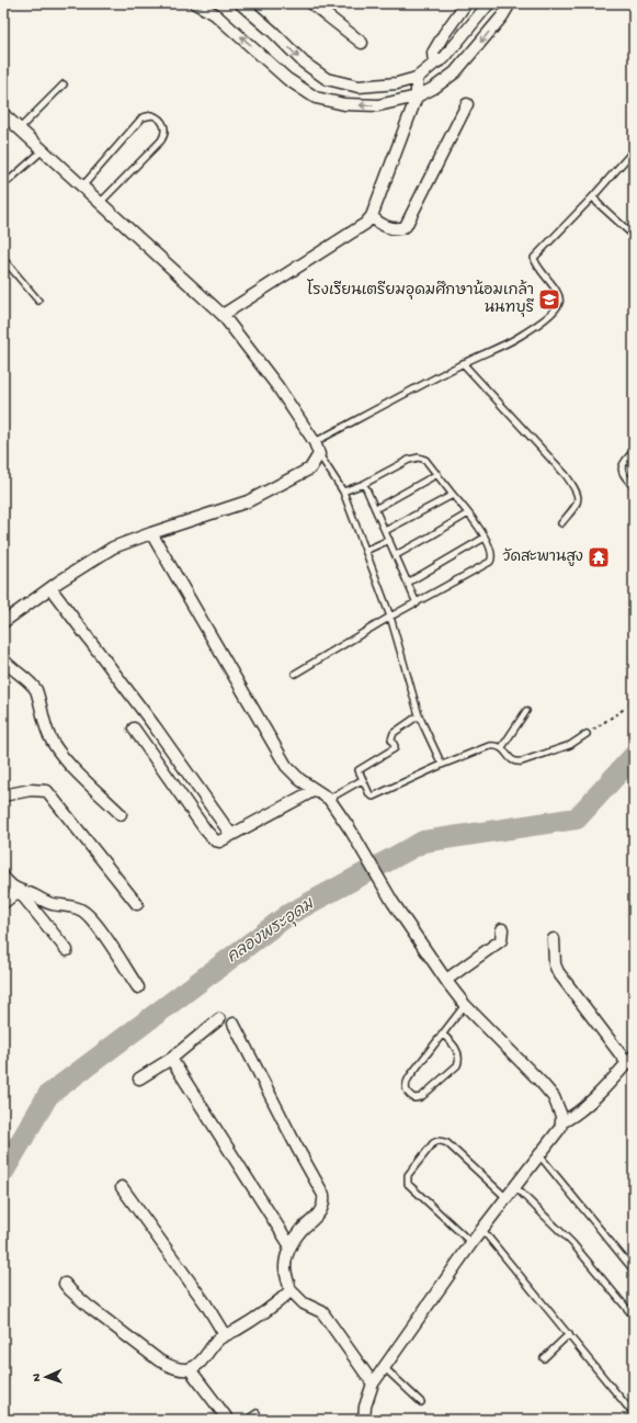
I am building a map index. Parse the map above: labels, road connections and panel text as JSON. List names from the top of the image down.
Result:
{
  "water": ["คลองพระอุดม"],
  "places": {
    "school or university": ["โรงเรียนเตรียมอุดมศึกษาน้อมเกล้า นนทบุรี"],
    "temple": ["วัดสะพานสูง"]
  },
  "north": "left"
}
